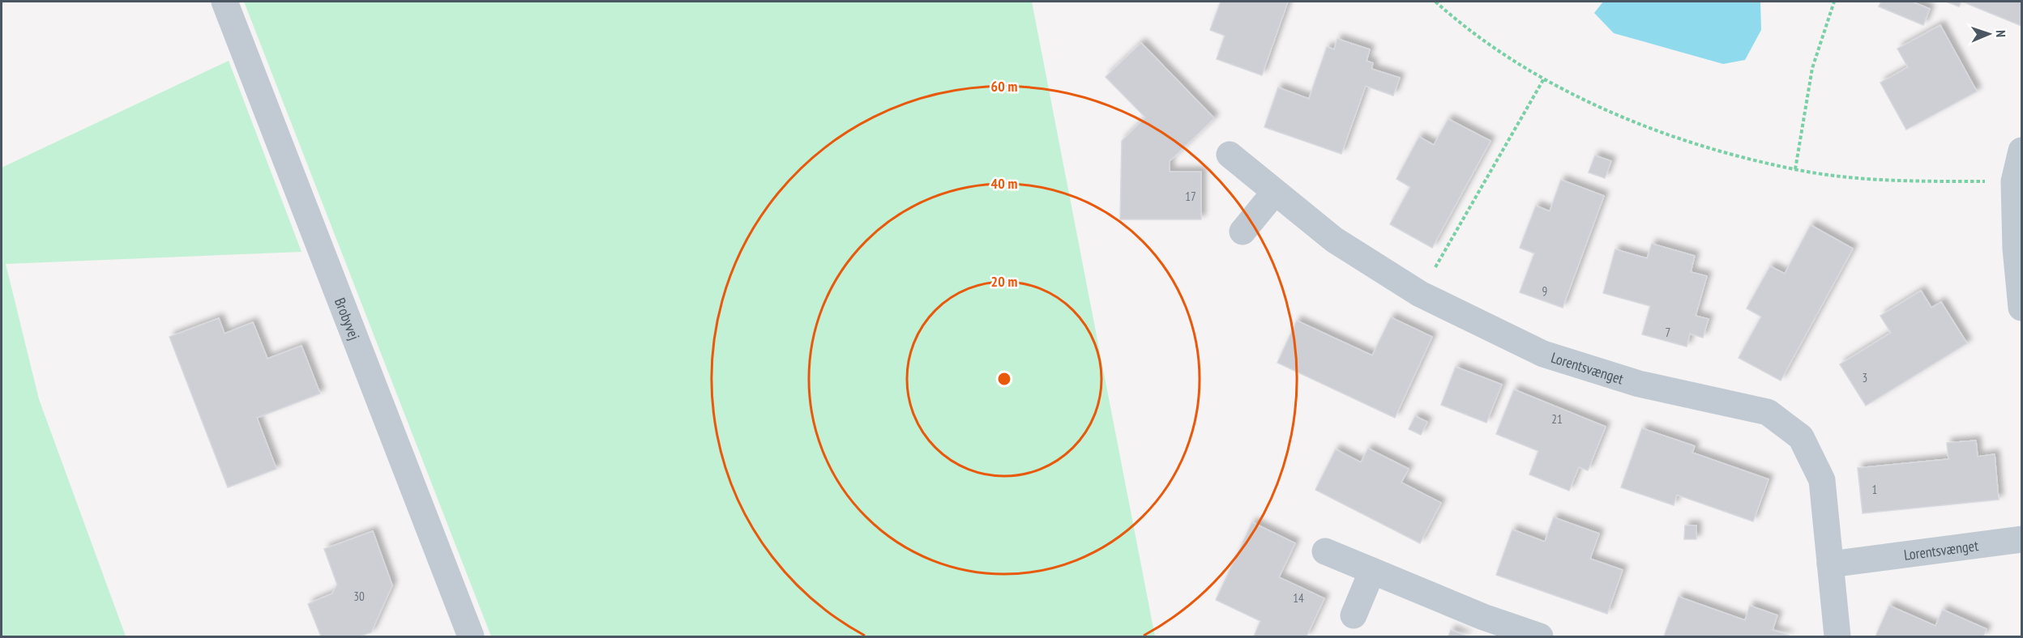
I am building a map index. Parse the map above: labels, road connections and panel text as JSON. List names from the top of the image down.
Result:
{
  "streets": {
    "street": ["Brobyvej", "Lorentsvænget"]
  },
  "house_numbers": [
    "17",
    "9",
    "7",
    "3",
    "21",
    "1",
    "30",
    "14"
  ],
  "north": "right",
  "rings": ["60 m", "40 m", "20 m"]
}
